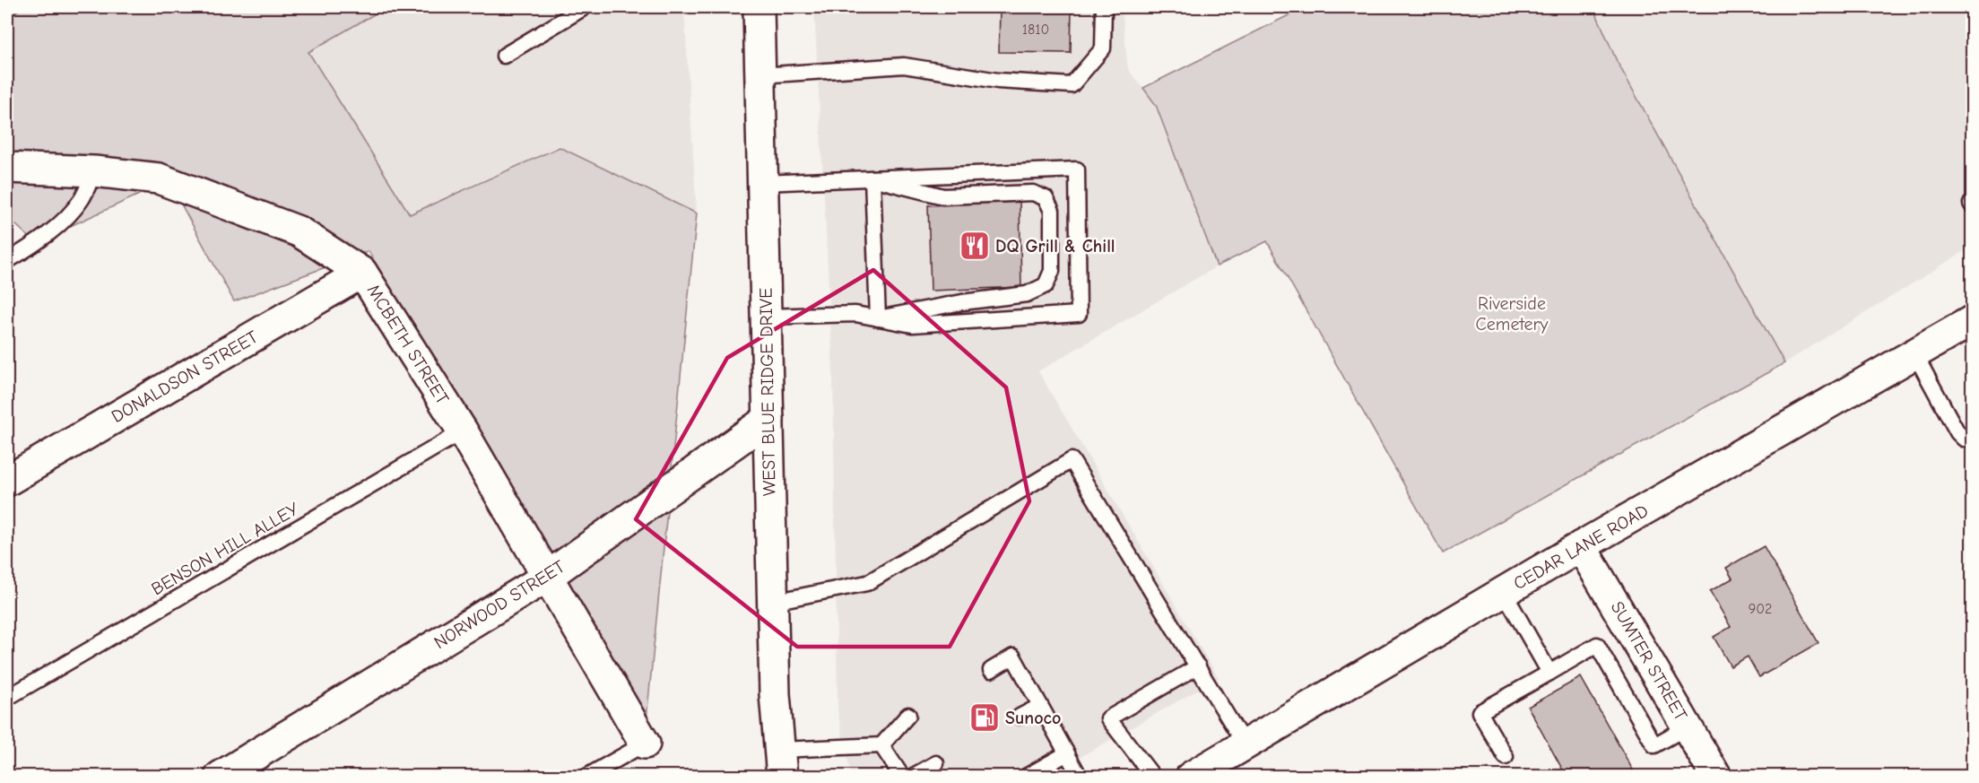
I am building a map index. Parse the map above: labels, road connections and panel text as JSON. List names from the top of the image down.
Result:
{
  "streets": {
    "street": [
      "MCBETH STREET",
      "DONALDSON STREET",
      "WEST BLUE RIDGE DRIVE",
      "CEDAR LANE ROAD",
      "NORWOOD STREET",
      "SUMTER STREET"
    ],
    "lane": ["BENSON HILL ALLEY"]
  },
  "crossings": [
    ["MCBETH STREET", "DONALDSON STREET"],
    ["MCBETH STREET", "BENSON HILL ALLEY"],
    ["MCBETH STREET", "NORWOOD STREET"],
    ["WEST BLUE RIDGE DRIVE", "NORWOOD STREET"],
    ["CEDAR LANE ROAD", "SUMTER STREET"]
  ],
  "parks": ["Riverside Cemetery"],
  "places": {
    "restaurant": ["DQ Grill & Chill"],
    "fuel station": ["Sunoco"]
  },
  "house_numbers": ["1810", "902"]
}
